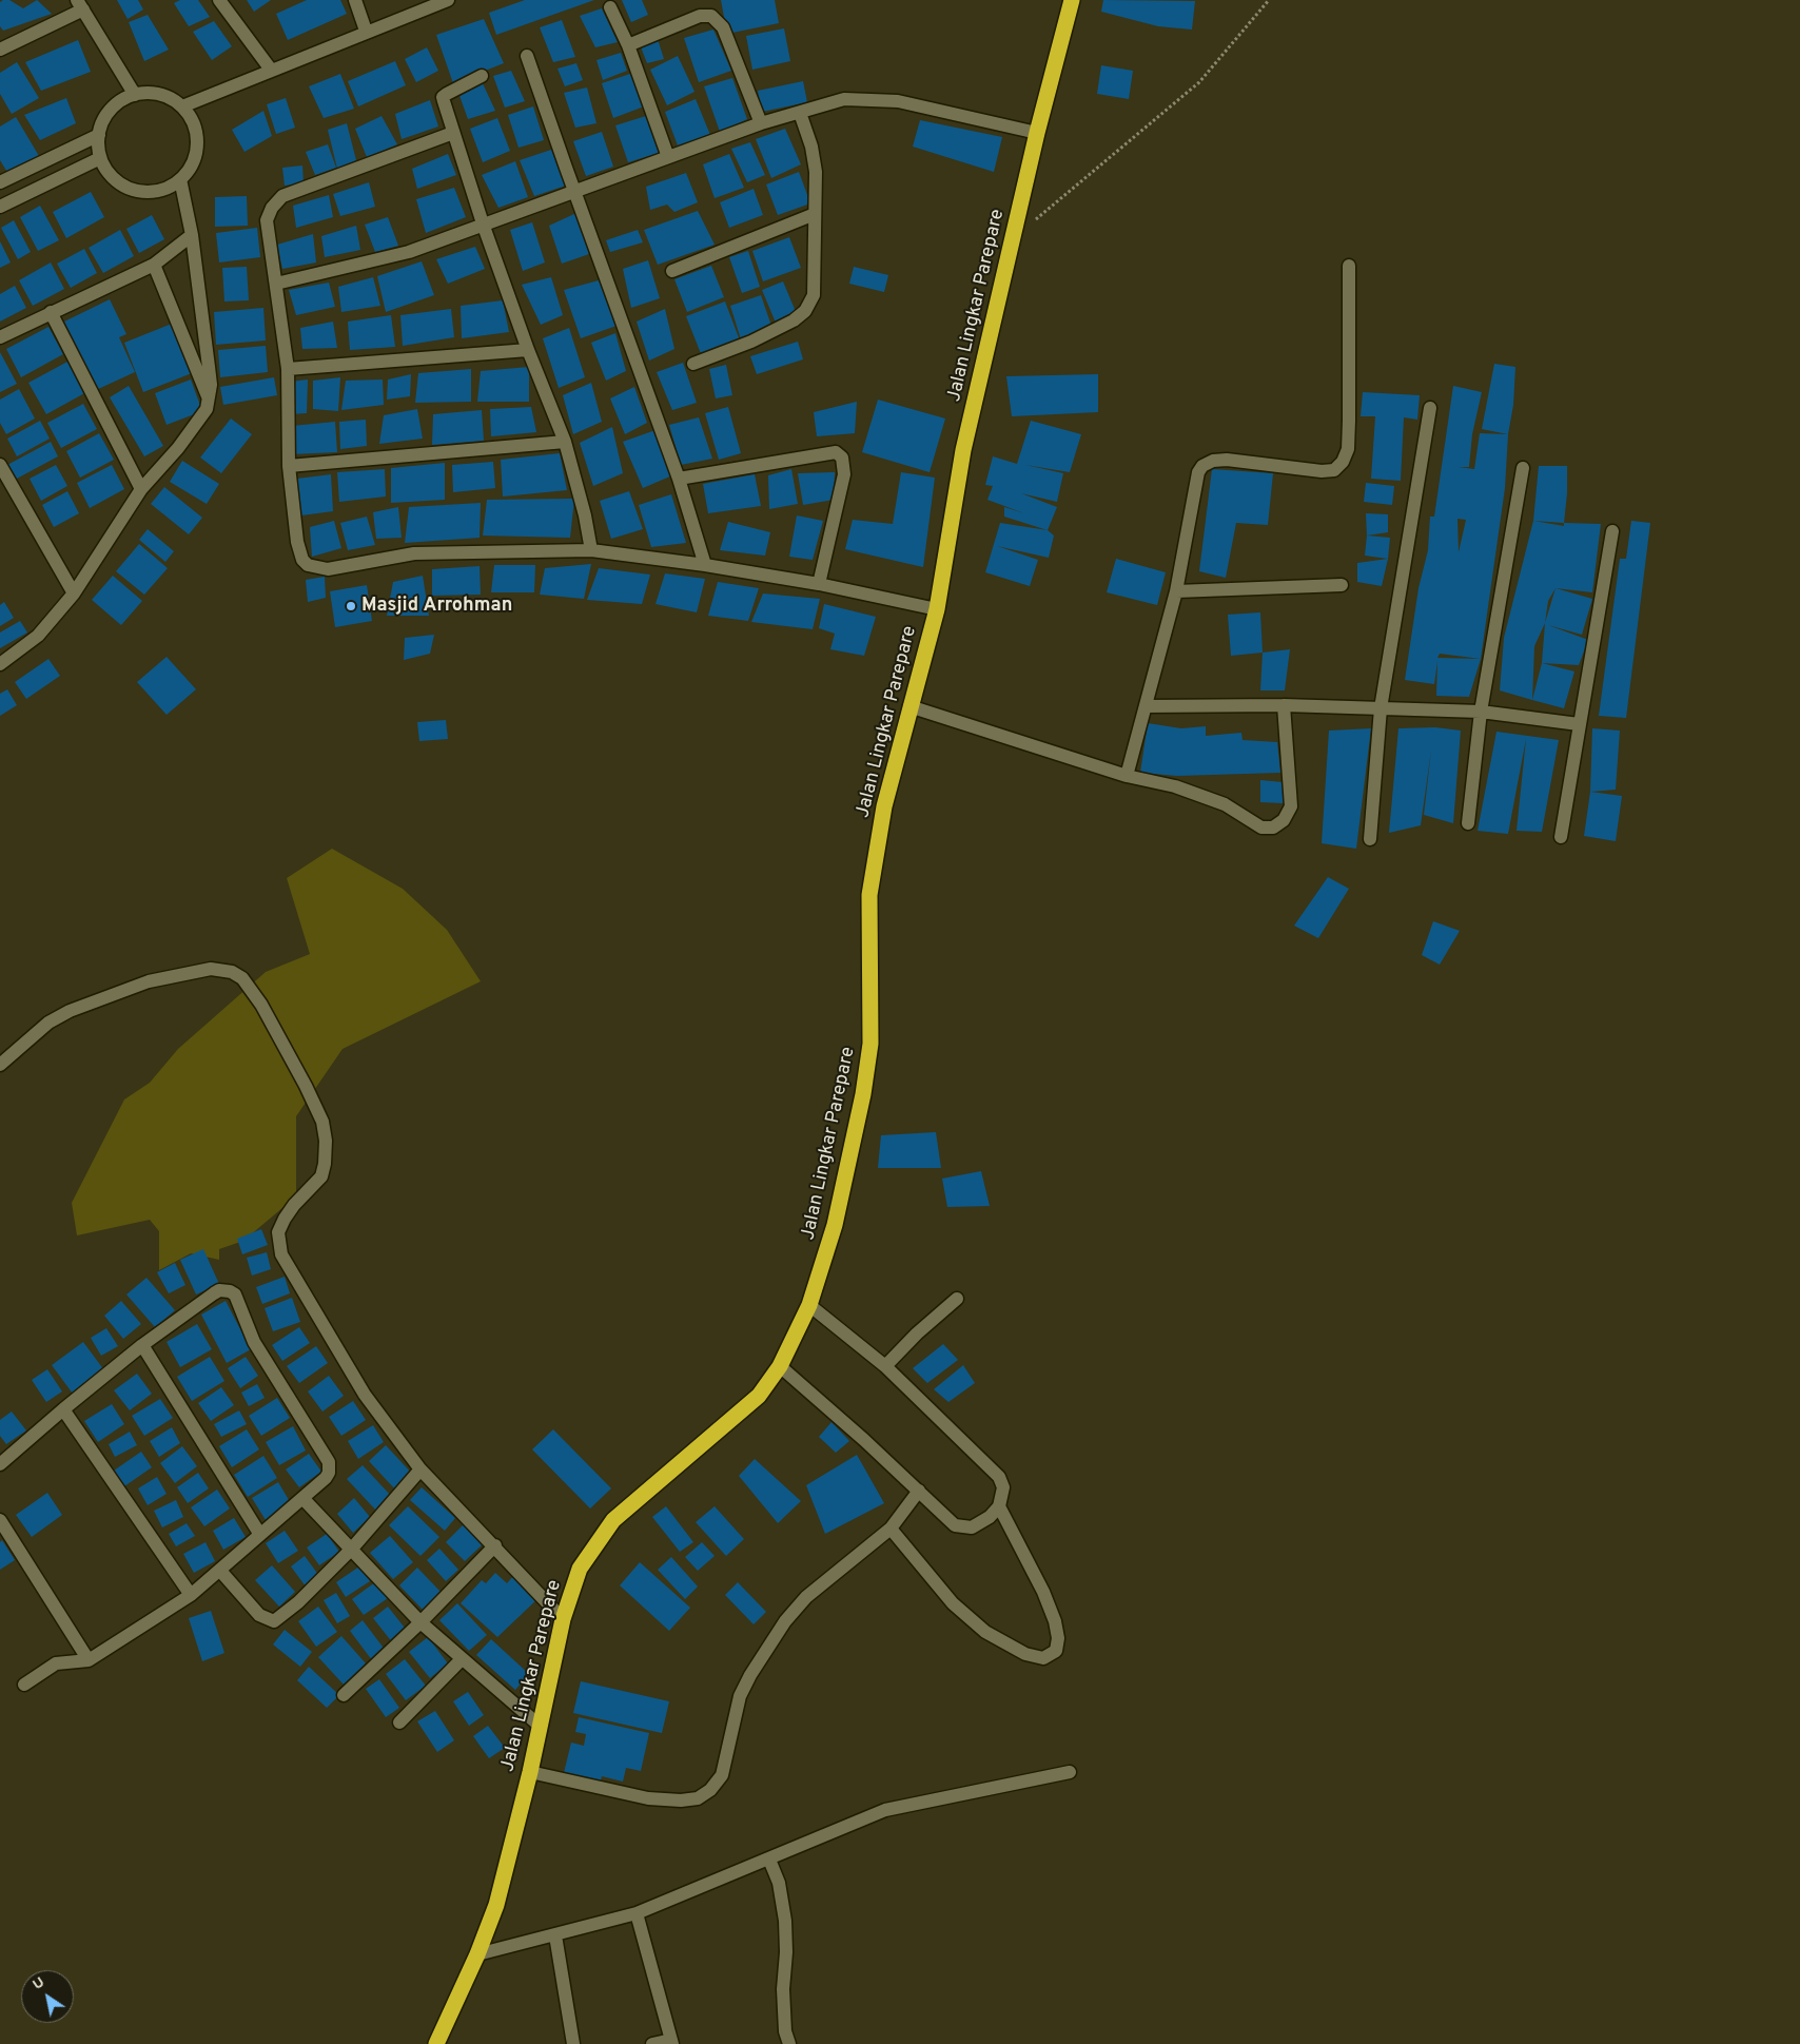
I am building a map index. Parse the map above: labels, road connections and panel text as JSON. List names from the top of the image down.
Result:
{
  "streets": {
    "highway": ["Jalan Lingkar Parepare"]
  },
  "places": ["Masjid Arrohman"],
  "north": "top left"
}
